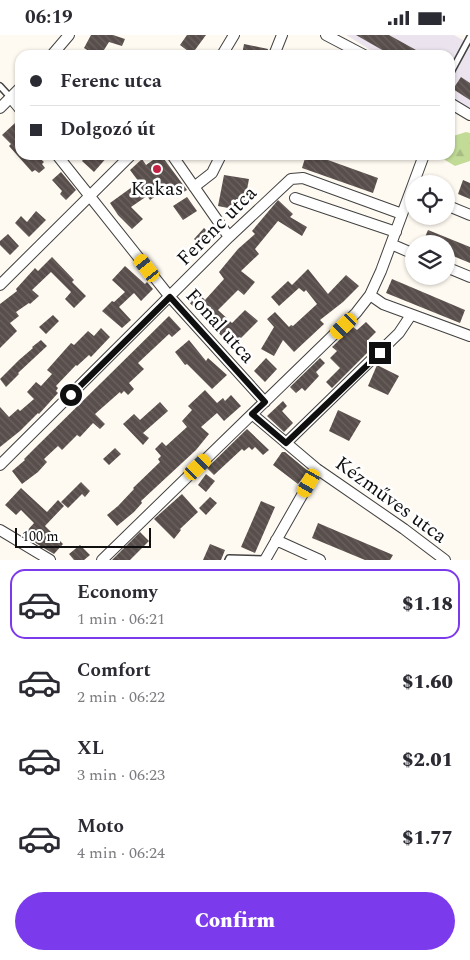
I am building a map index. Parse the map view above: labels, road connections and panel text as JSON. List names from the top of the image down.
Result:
{
  "streets": {
    "street": ["Ferenc utca", "Fonal utca", "Kézműves utca"]
  },
  "crossings": [
    ["Ferenc utca", "Fonal utca"]
  ],
  "places": ["Kakas"],
  "scale_bar": "100 m",
  "page": {
    "status": "06:19",
    "banner": ["Ferenc utca", "Dolgozó út"],
    "scale": "100 m",
    "list": [
      {
        "name": "Economy",
        "note": "1 min · 06:21",
        "value": "$1.18"
      },
      {
        "name": "Comfort",
        "note": "2 min · 06:22",
        "value": "$1.60"
      },
      {
        "name": "XL",
        "note": "3 min · 06:23",
        "value": "$2.01"
      },
      {
        "name": "Moto",
        "note": "4 min · 06:24",
        "value": "$1.77"
      }
    ],
    "buttons": "Confirm"
  }
}
